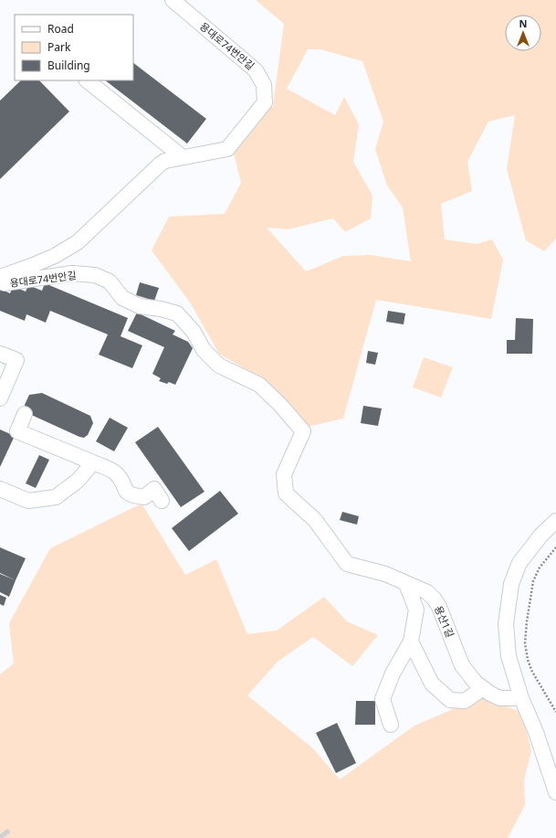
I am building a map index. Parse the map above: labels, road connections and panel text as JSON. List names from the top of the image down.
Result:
{
  "streets": {
    "street": ["용대로74번안길", "용산1길"]
  },
  "crossings": [
    ["용대로74번안길", "용산1길"]
  ],
  "legend": ["Road", "Park", "Building"],
  "north": "top"
}
